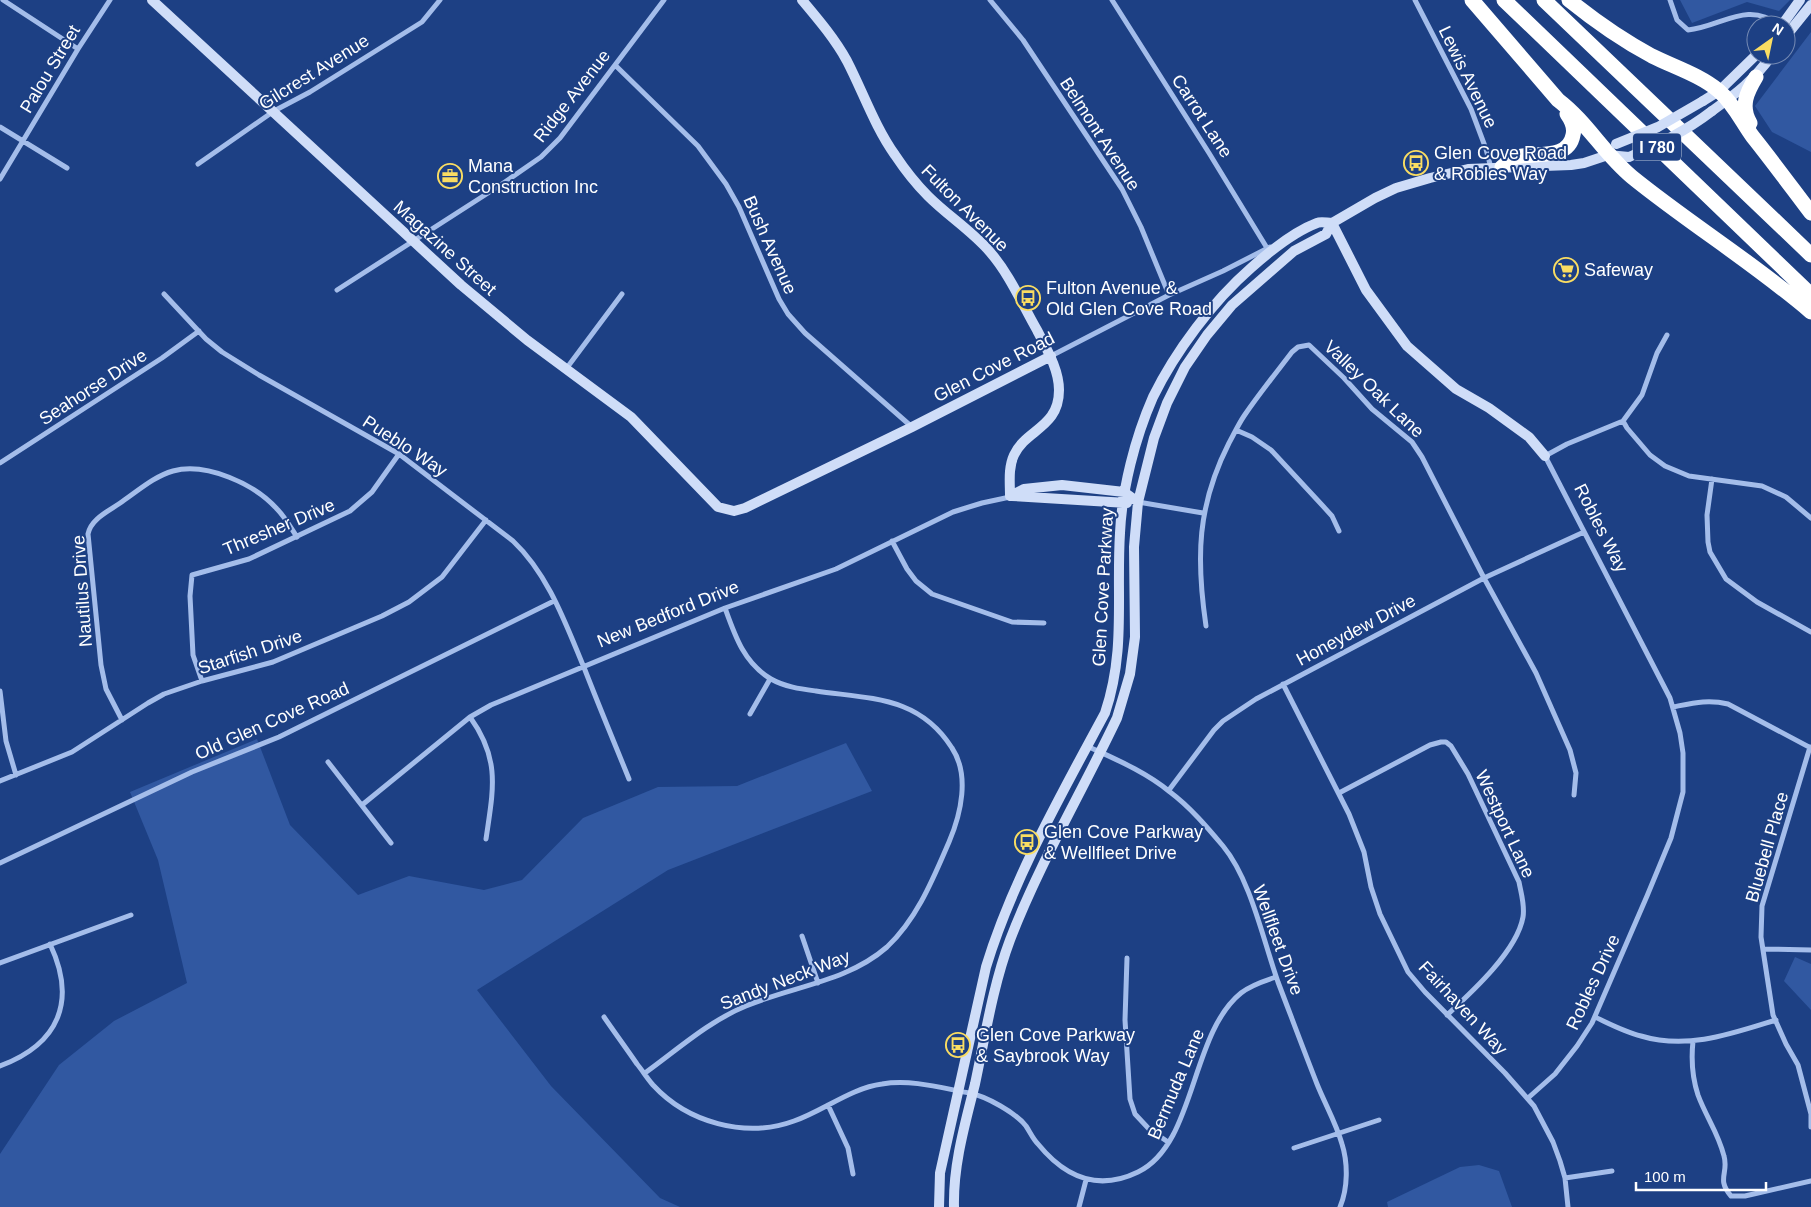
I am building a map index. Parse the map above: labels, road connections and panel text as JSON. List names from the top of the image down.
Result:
{
  "streets": {
    "highway": ["I 780"],
    "main road": [
      "Fulton Avenue",
      "Magazine Street",
      "Glen Cove Road",
      "Robles Way",
      "Glen Cove Parkway",
      "New Bedford Drive"
    ],
    "street": [
      "Palou Street",
      "Gilcrest Avenue",
      "Lewis Avenue",
      "Ridge Avenue",
      "Carrot Lane",
      "Belmont Avenue",
      "Bush Avenue",
      "Seahorse Drive",
      "Valley Oak Lane",
      "Pueblo Way",
      "Thresher Drive",
      "Nautilus Drive",
      "Honeydew Drive",
      "Starfish Drive",
      "Old Glen Cove Road",
      "Westport Lane",
      "Bluebell Place",
      "Wellfleet Drive",
      "Sandy Neck Way",
      "Robles Drive",
      "Fairhaven Way",
      "Bermuda Lane"
    ]
  },
  "crossings": [
    ["Gilcrest Avenue", "Magazine Street"],
    ["Lewis Avenue", "Glen Cove Road"],
    ["Ridge Avenue", "Bush Avenue"],
    ["Ridge Avenue", "Magazine Street"],
    ["Carrot Lane", "Glen Cove Road"],
    ["Belmont Avenue", "Glen Cove Road"],
    ["Fulton Avenue", "Glen Cove Road"],
    ["Fulton Avenue", "New Bedford Drive"],
    ["Bush Avenue", "Glen Cove Road"],
    ["Magazine Street", "Glen Cove Road"],
    ["Glen Cove Road", "Robles Way"],
    ["Glen Cove Road", "Glen Cove Parkway"],
    ["Seahorse Drive", "Pueblo Way"],
    ["Valley Oak Lane", "New Bedford Drive"],
    ["Valley Oak Lane", "Honeydew Drive"],
    ["Pueblo Way", "Thresher Drive"],
    ["Pueblo Way", "New Bedford Drive"],
    ["Pueblo Way", "Starfish Drive"],
    ["Pueblo Way", "Old Glen Cove Road"],
    ["Thresher Drive", "Nautilus Drive"],
    ["Thresher Drive", "Starfish Drive"],
    ["Robles Way", "Honeydew Drive"],
    ["Robles Way", "Robles Drive"],
    ["Glen Cove Parkway", "New Bedford Drive"],
    ["Glen Cove Parkway", "Wellfleet Drive"],
    ["Glen Cove Parkway", "Bermuda Lane"],
    ["Nautilus Drive", "Starfish Drive"],
    ["New Bedford Drive", "Sandy Neck Way"],
    ["Honeydew Drive", "Wellfleet Drive"],
    ["Honeydew Drive", "Fairhaven Way"],
    ["Westport Lane", "Fairhaven Way"],
    ["Wellfleet Drive", "Bermuda Lane"],
    ["Sandy Neck Way", "Bermuda Lane"],
    ["Robles Drive", "Fairhaven Way"]
  ],
  "places": {
    "bus stop": [
      "Glen Cove Road & Robles Way",
      "Fulton Avenue & Old Glen Cove Road",
      "Glen Cove Parkway & Wellfleet Drive",
      "Glen Cove Parkway & Saybrook Way"
    ],
    "office": ["Mana Construction Inc"],
    "supermarket": ["Safeway"]
  },
  "scale_bar": "100 m",
  "north": "top right"
}
